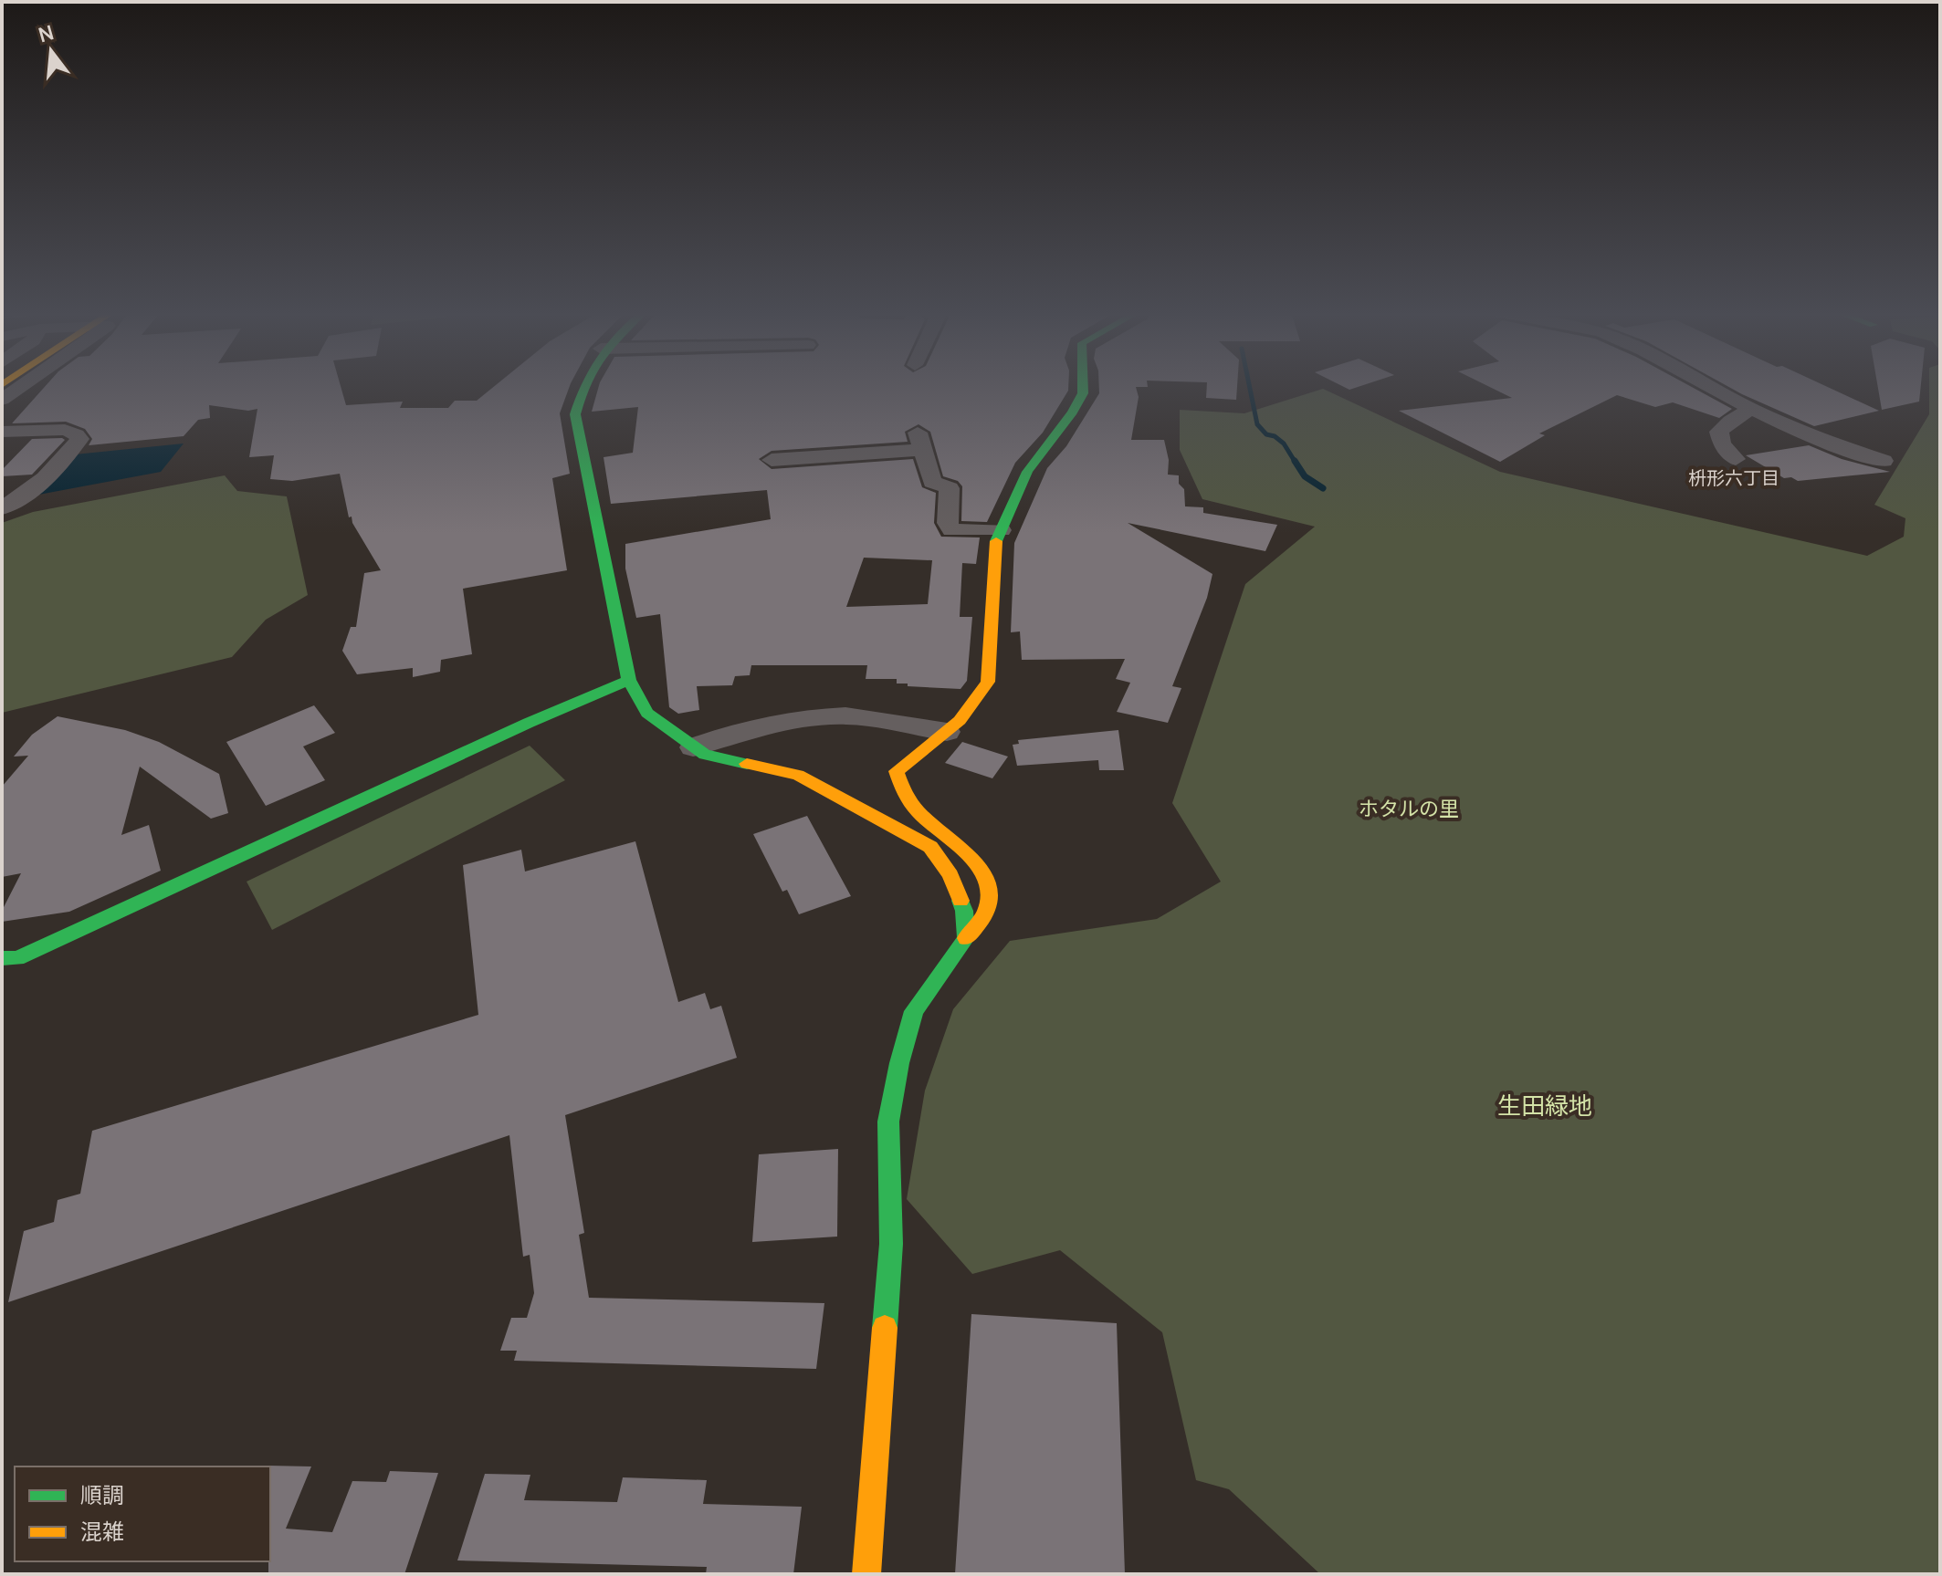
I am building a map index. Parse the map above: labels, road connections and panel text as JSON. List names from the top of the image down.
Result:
{
  "districts": ["枡形六丁目"],
  "parks": ["ホタルの里", "生田緑地"],
  "legend": ["順調", "混雑"],
  "north": "top"
}
